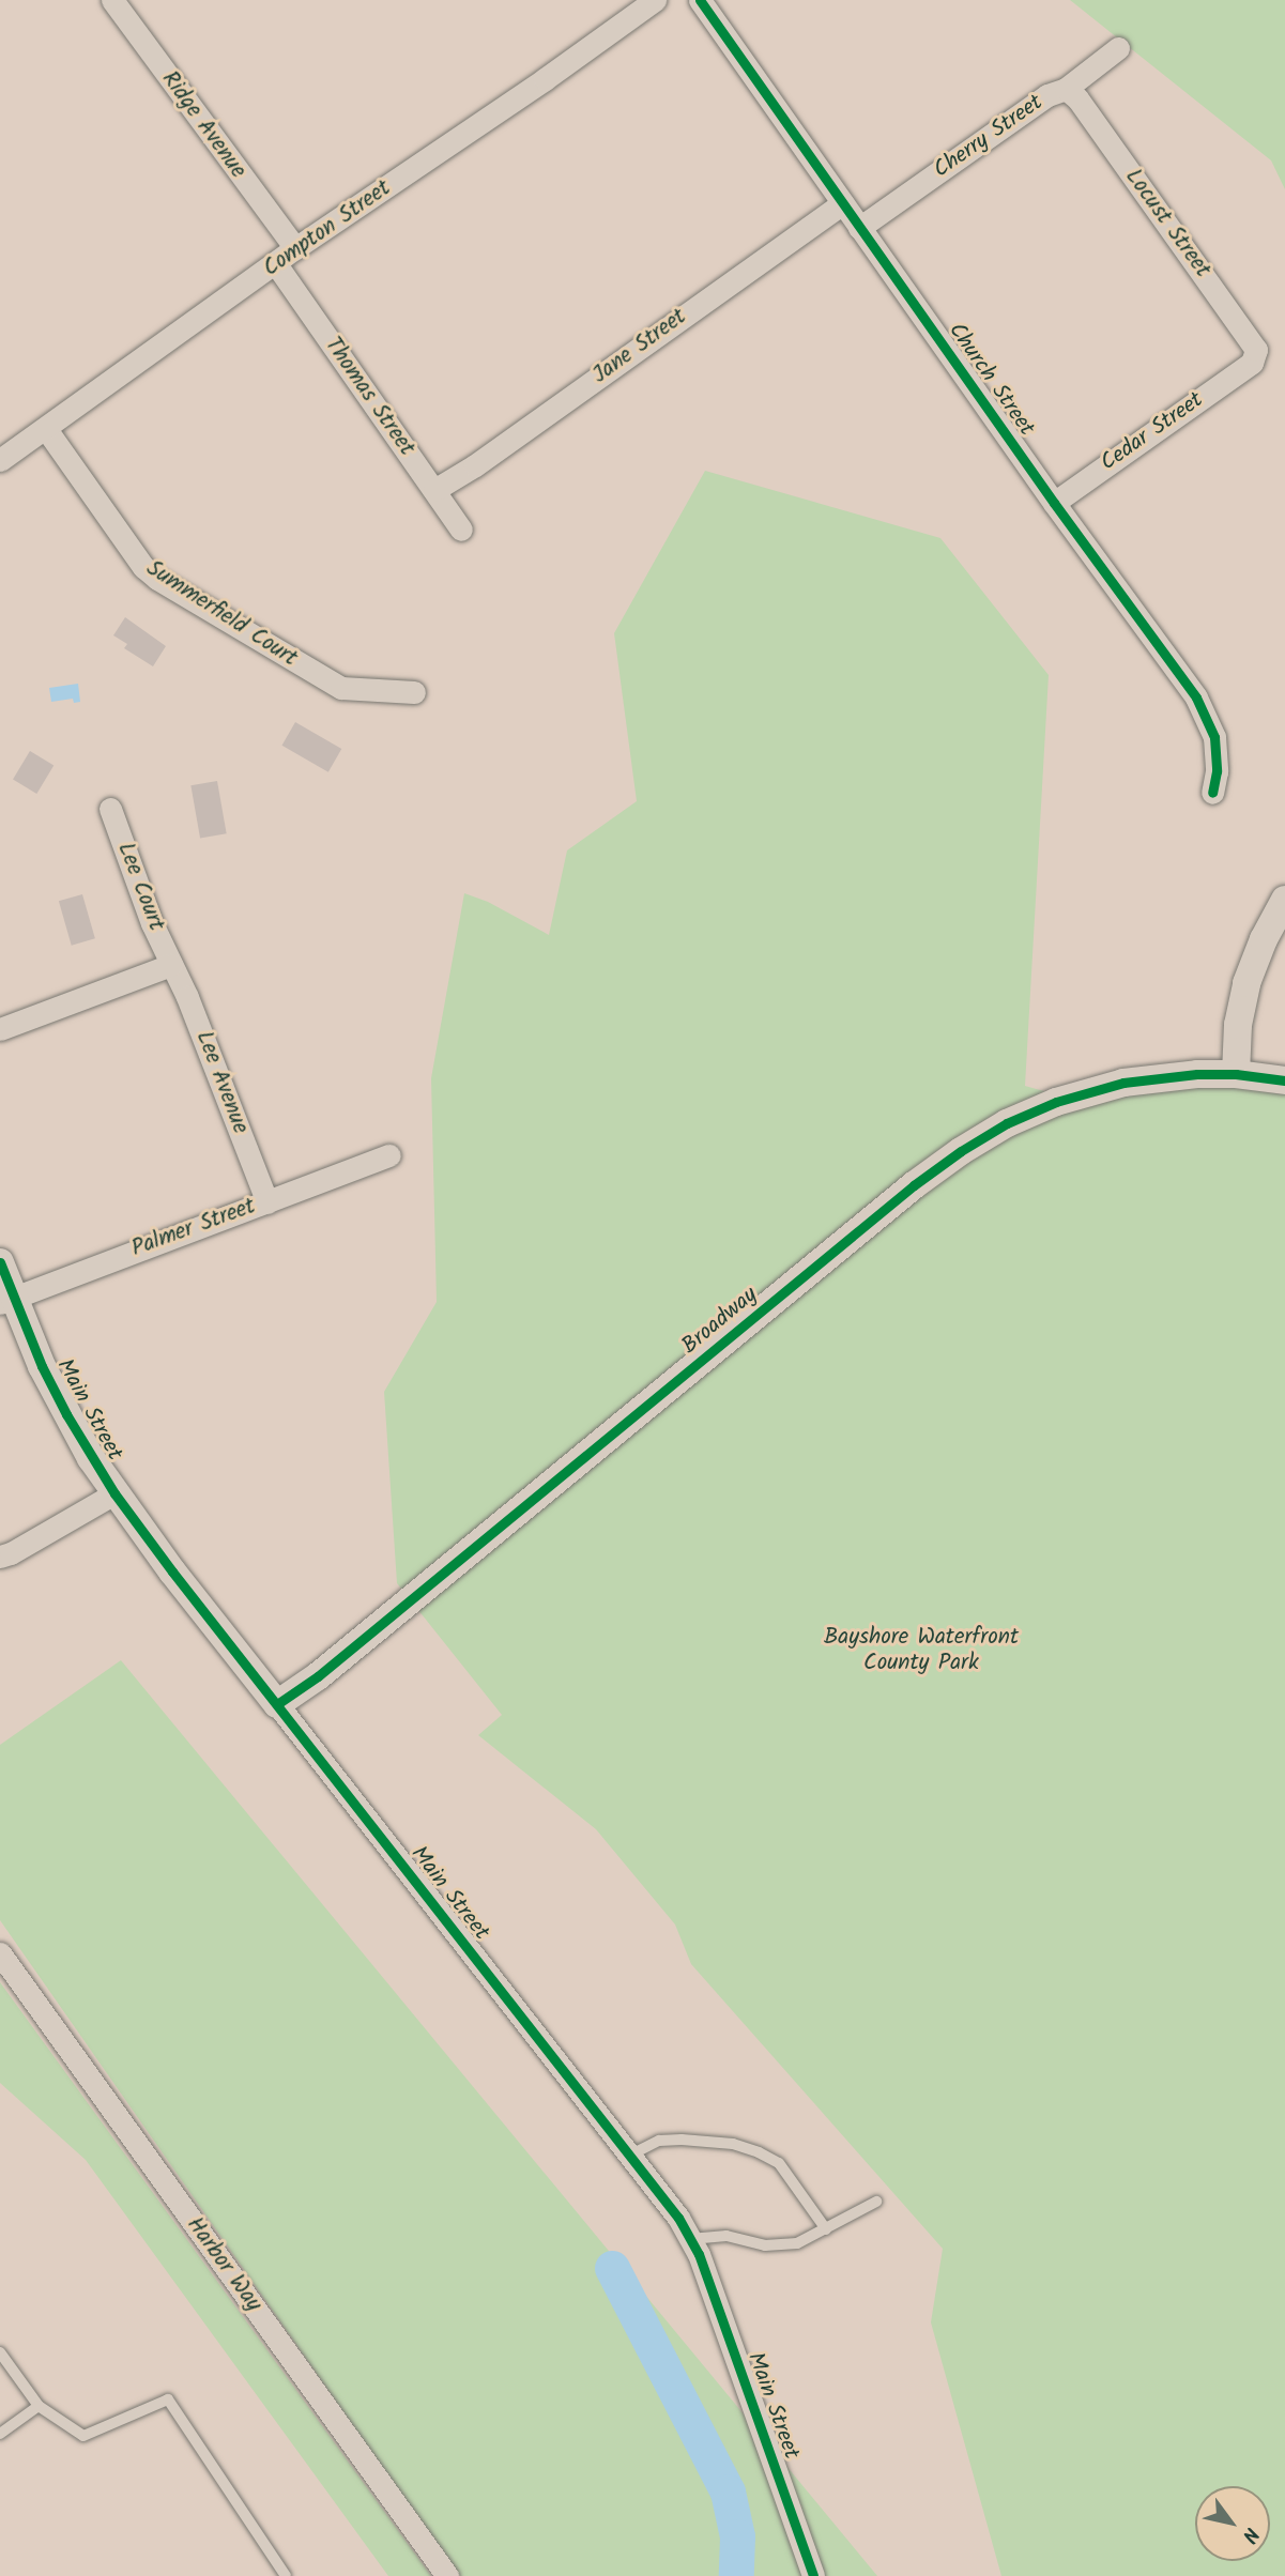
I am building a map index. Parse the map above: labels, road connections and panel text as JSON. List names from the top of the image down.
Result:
{
  "streets": {
    "street": [
      "Ridge Avenue",
      "Cherry Street",
      "Locust Street",
      "Compton Street",
      "Jane Street",
      "Church Street",
      "Thomas Street",
      "Cedar Street",
      "Summerfield Court",
      "Lee Court",
      "Lee Avenue",
      "Palmer Street",
      "Broadway",
      "Main Street",
      "Harbor Way"
    ]
  },
  "crossings": [
    ["Ridge Avenue", "Compton Street"],
    ["Cherry Street", "Locust Street"],
    ["Cherry Street", "Church Street"],
    ["Locust Street", "Cedar Street"],
    ["Compton Street", "Thomas Street"],
    ["Compton Street", "Summerfield Court"],
    ["Jane Street", "Church Street"],
    ["Jane Street", "Thomas Street"],
    ["Church Street", "Cedar Street"],
    ["Lee Court", "Lee Avenue"],
    ["Lee Avenue", "Palmer Street"],
    ["Palmer Street", "Main Street"],
    ["Broadway", "Main Street"]
  ],
  "parks": ["Bayshore Waterfront County Park"],
  "north": "bottom right"
}
